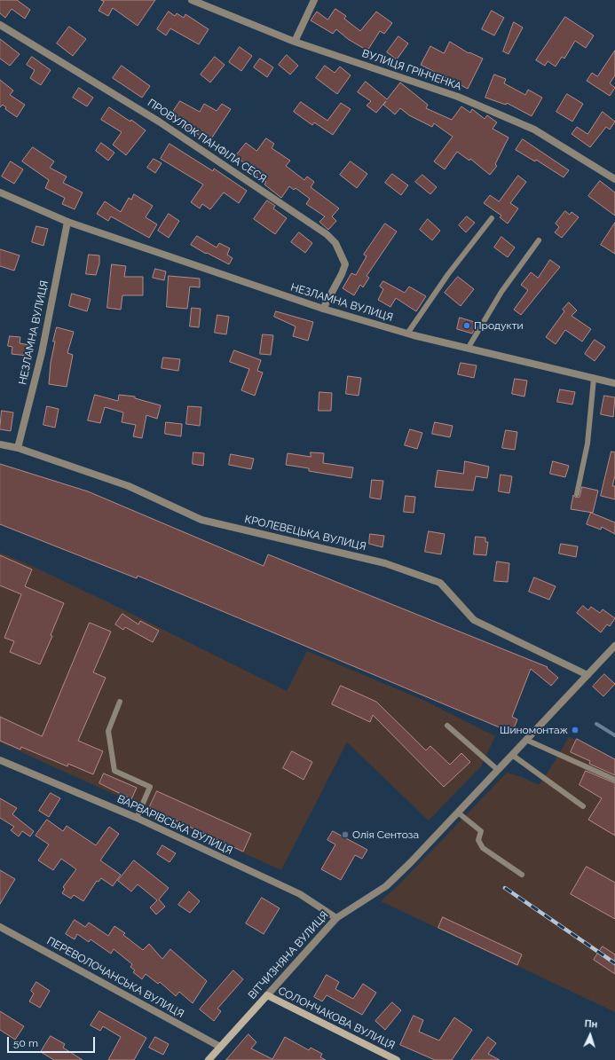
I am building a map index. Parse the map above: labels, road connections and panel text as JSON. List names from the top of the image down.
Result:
{
  "streets": {
    "main road": ["ВІТЧИЗНЯНА ВУЛИЦЯ", "СОЛОНЧАКОВА ВУЛИЦЯ"],
    "street": [
      "ВУЛИЦЯ ГРІНЧЕНКА",
      "ПРОВУЛОК ПАНФІЛА СЕСЯ",
      "НЕЗЛАМНА ВУЛИЦЯ",
      "КРОЛЕВЕЦЬКА ВУЛИЦЯ",
      "ВАРВАРІВСЬКА ВУЛИЦЯ",
      "ПЕРЕВОЛОЧАНСЬКА ВУЛИЦЯ"
    ]
  },
  "crossings": [
    ["ПРОВУЛОК ПАНФІЛА СЕСЯ", "НЕЗЛАМНА ВУЛИЦЯ"],
    ["НЕЗЛАМНА ВУЛИЦЯ", "КРОЛЕВЕЦЬКА ВУЛИЦЯ"],
    ["КРОЛЕВЕЦЬКА ВУЛИЦЯ", "ВІТЧИЗНЯНА ВУЛИЦЯ"],
    ["ВАРВАРІВСЬКА ВУЛИЦЯ", "ВІТЧИЗНЯНА ВУЛИЦЯ"],
    ["ВІТЧИЗНЯНА ВУЛИЦЯ", "ПЕРЕВОЛОЧАНСЬКА ВУЛИЦЯ"],
    ["ВІТЧИЗНЯНА ВУЛИЦЯ", "СОЛОНЧАКОВА ВУЛИЦЯ"]
  ],
  "places": ["Продукти", "Шиномонтаж", "Олія Сентоза"],
  "scale_bar": "50 m",
  "north": "top"
}
